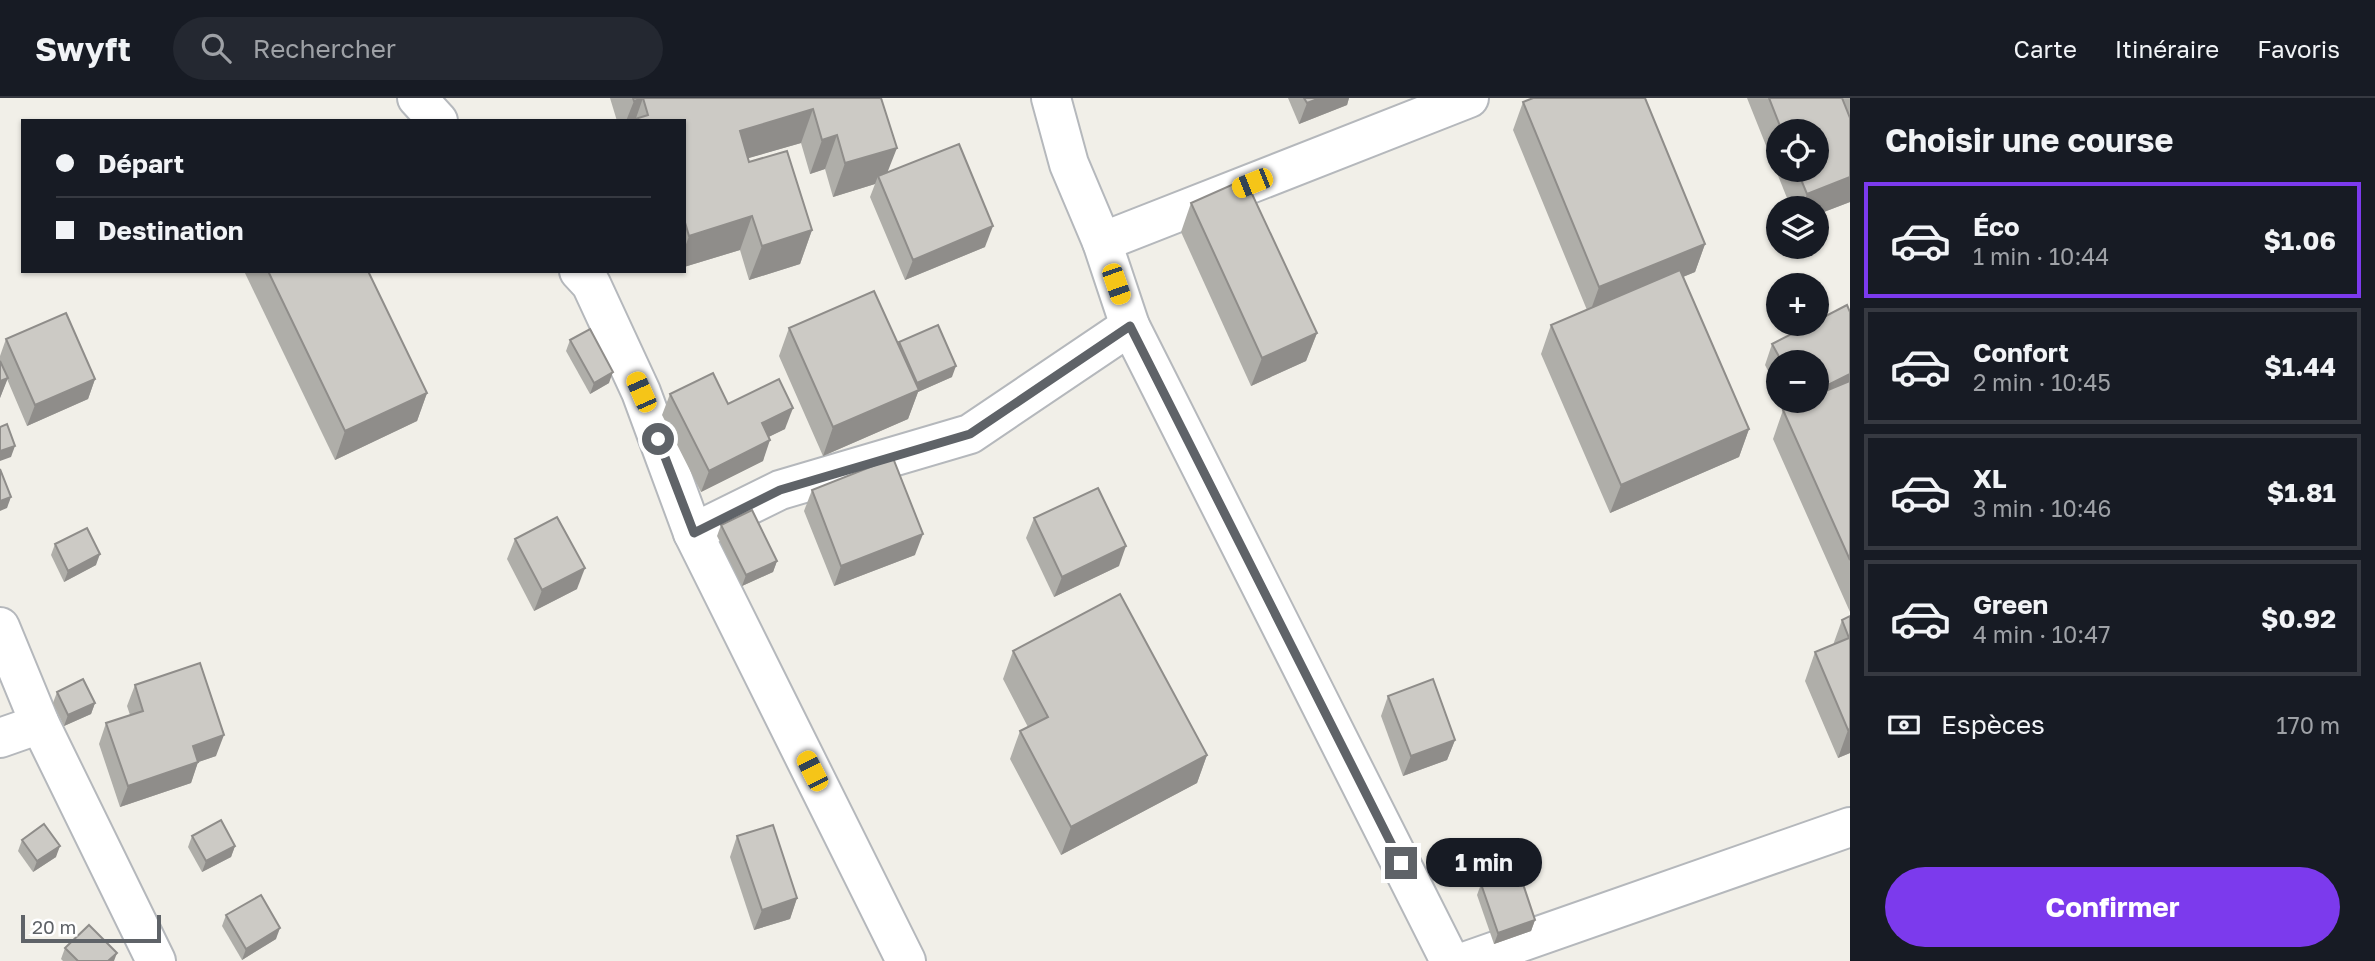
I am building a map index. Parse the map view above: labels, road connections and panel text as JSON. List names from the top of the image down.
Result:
{
  "scale_bar": "20 m",
  "page": {
    "header": "Swyft",
    "search": "Rechercher",
    "nav": ["Carte", "Itinéraire", "Favoris"],
    "heading": "Choisir une course",
    "map_buttons": ["+", "−"],
    "banner": ["Départ", "Destination"],
    "list": [
      {
        "name": "Éco",
        "note": "1 min · 10:44",
        "value": "$1.06"
      },
      {
        "name": "Confort",
        "note": "2 min · 10:45",
        "value": "$1.44"
      },
      {
        "name": "XL",
        "note": "3 min · 10:46",
        "value": "$1.81"
      },
      {
        "name": "Green",
        "note": "4 min · 10:47",
        "value": "$0.92"
      }
    ],
    "pay": ["Espèces", "170 m"],
    "bubble": "1 min",
    "buttons": "Confirmer",
    "scale": "20 m"
  }
}
